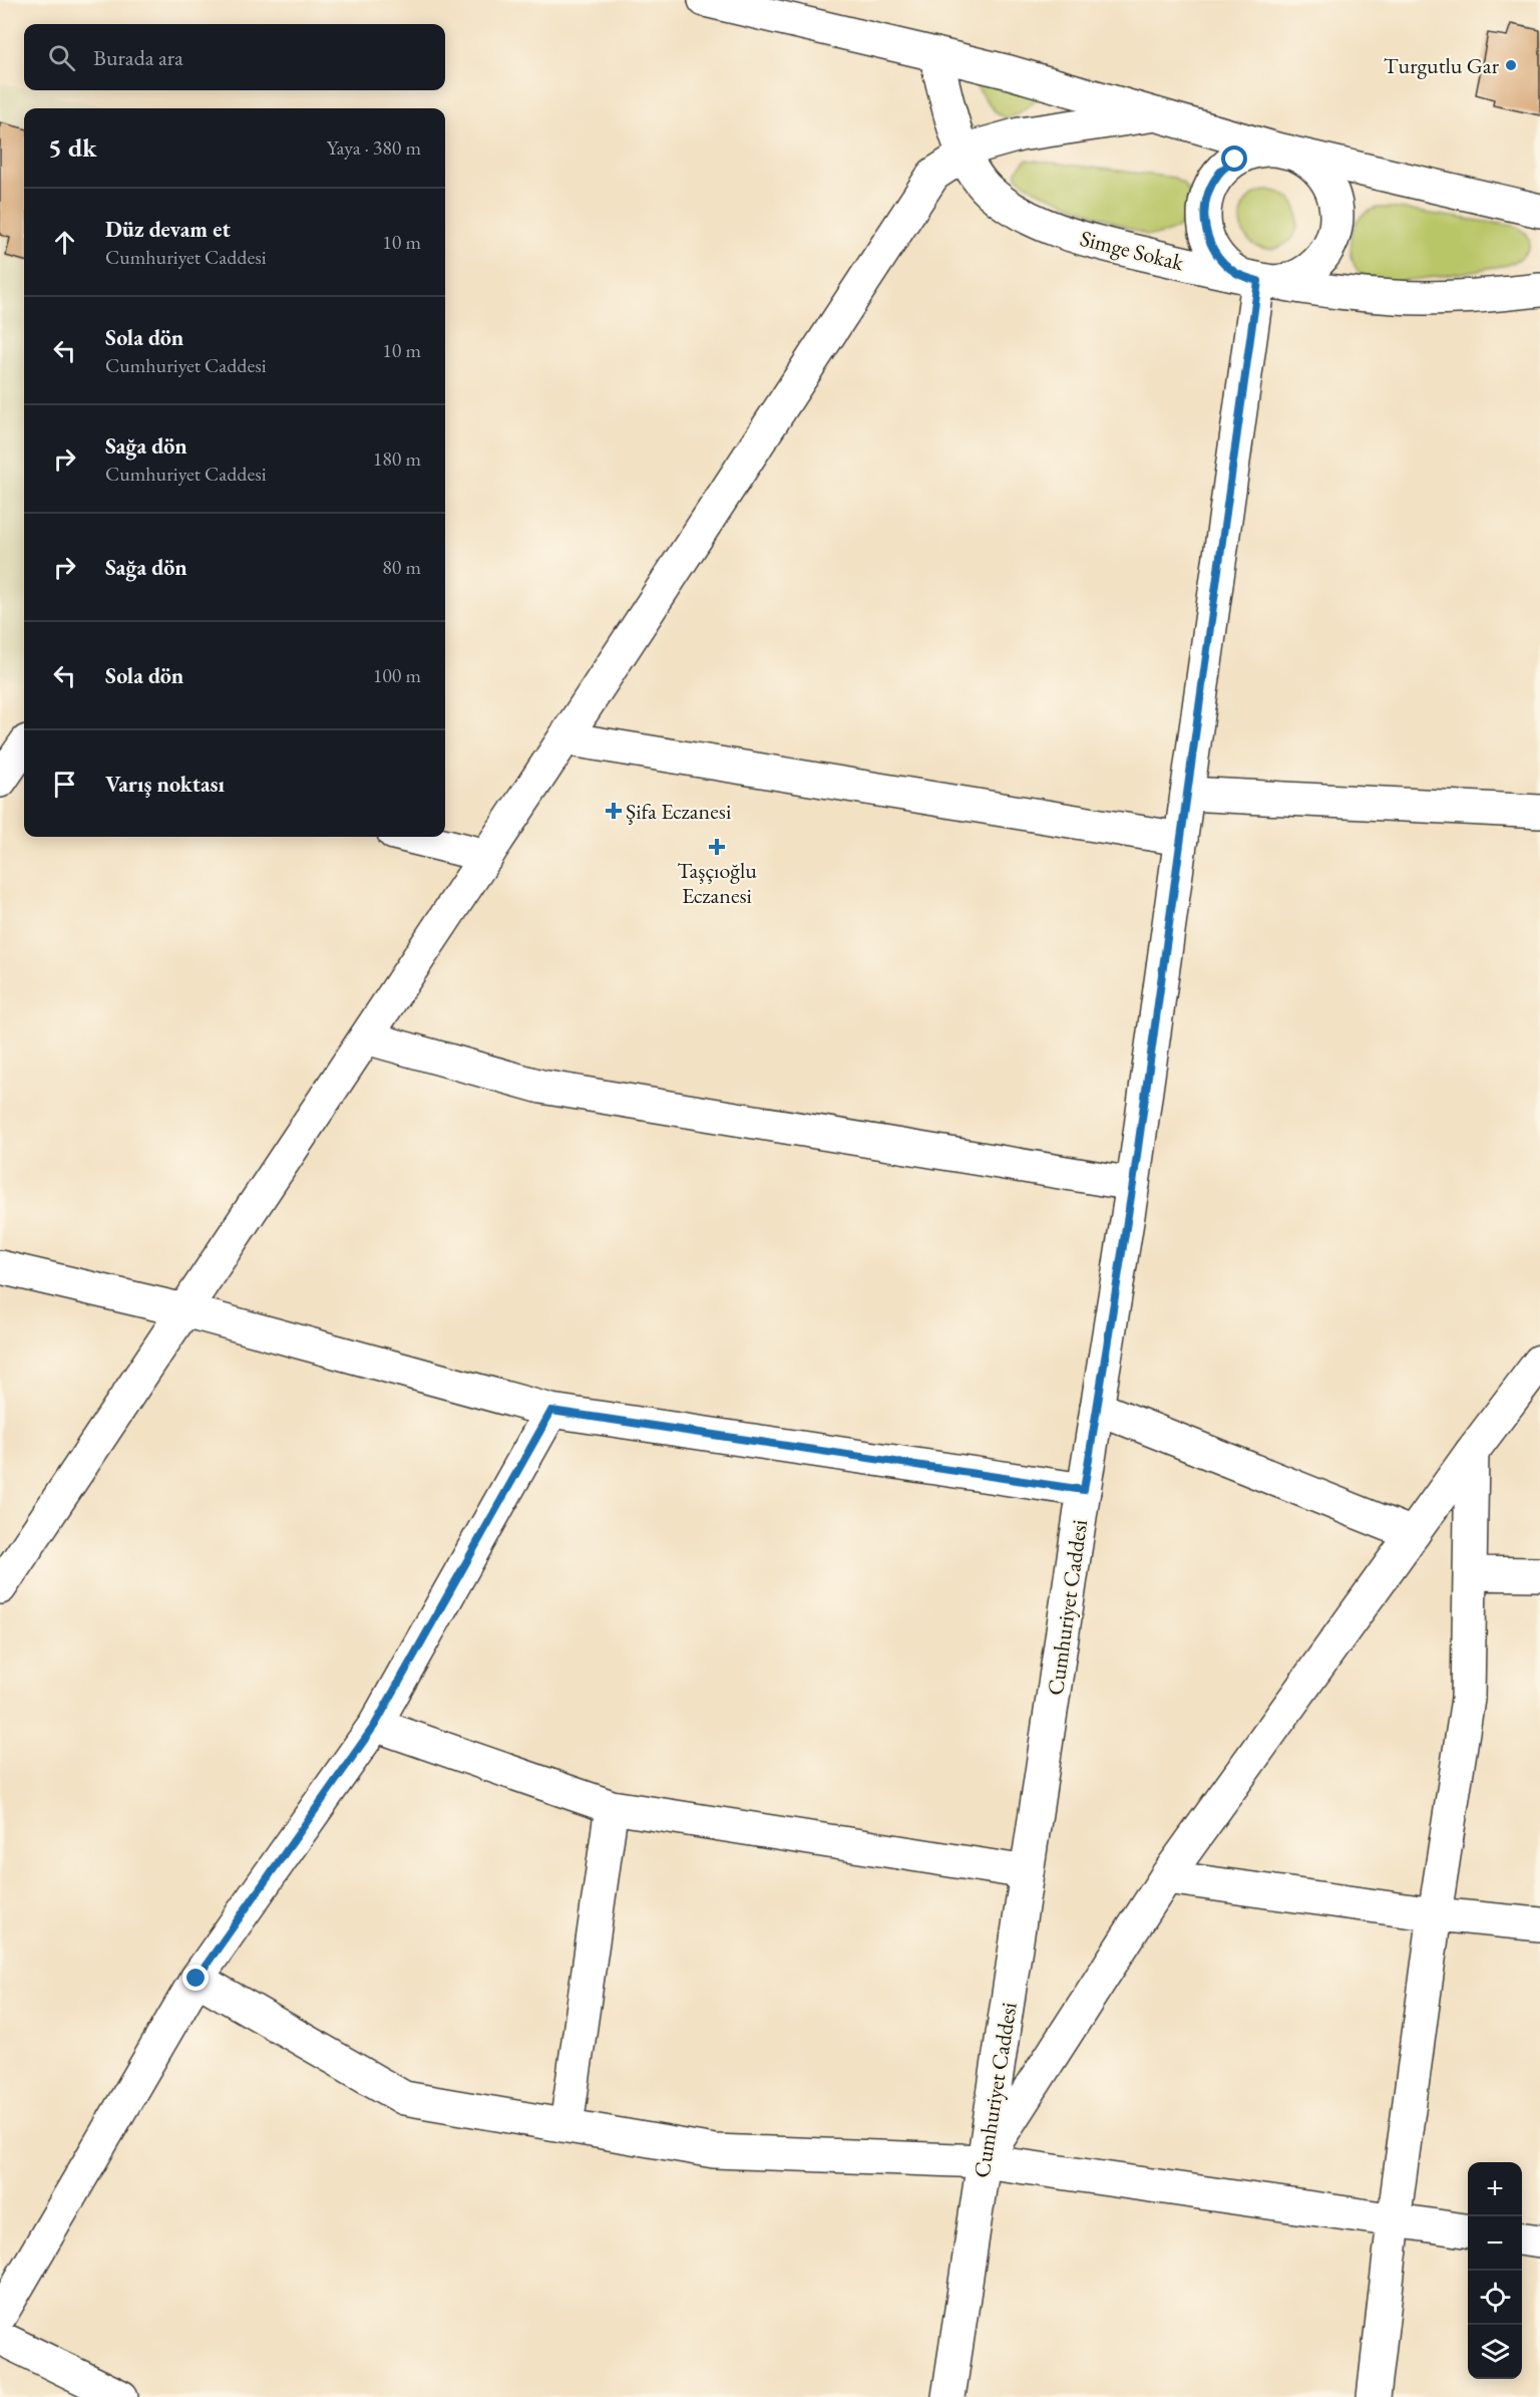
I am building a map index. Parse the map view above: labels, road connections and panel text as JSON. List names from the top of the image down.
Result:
{
  "streets": {
    "street": ["Simge Sokak", "Cumhuriyet Caddesi"]
  },
  "crossings": [
    ["Simge Sokak", "Cumhuriyet Caddesi"]
  ],
  "places": {
    "other": ["Turgutlu Gar"],
    "health": ["Şifa Eczanesi", "Taşçıoğlu Eczanesi"]
  },
  "page": {
    "search": "Burada ara",
    "heading": ["5 dk", "Yaya · 380 m"],
    "list": [
      ["Düz devam et", "Cumhuriyet Caddesi", "10 m"],
      ["Sola dön", "Cumhuriyet Caddesi", "10 m"],
      ["Sağa dön", "Cumhuriyet Caddesi", "180 m"],
      ["Sağa dön", "80 m"],
      ["Sola dön", "100 m"],
      "Varış noktası"
    ],
    "map_buttons": ["+", "−"]
  }
}
